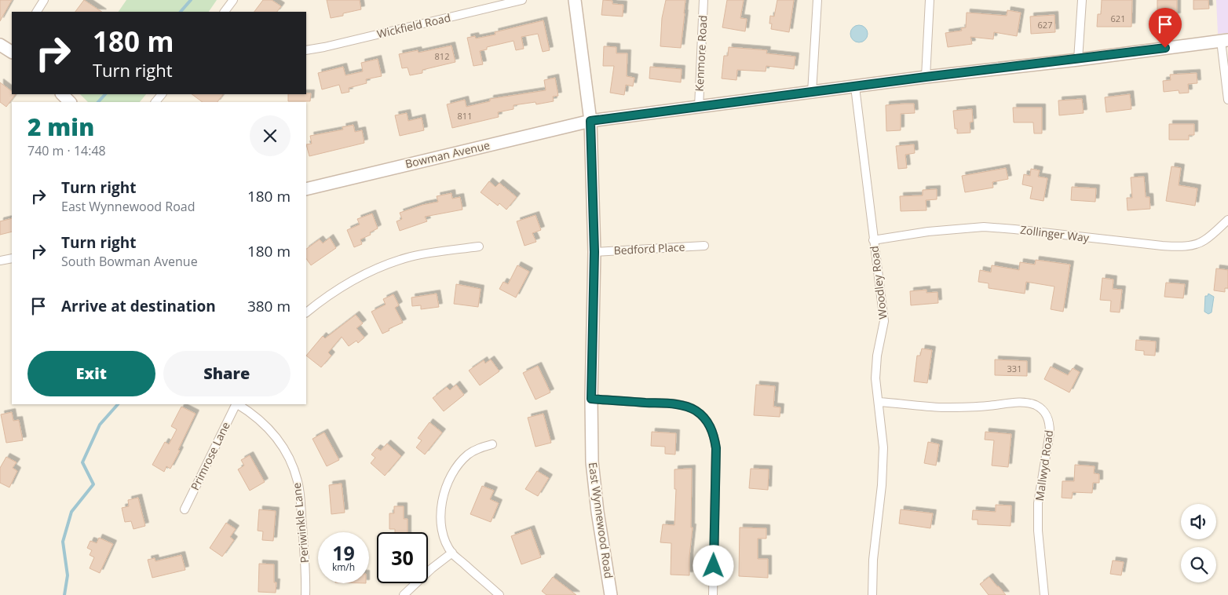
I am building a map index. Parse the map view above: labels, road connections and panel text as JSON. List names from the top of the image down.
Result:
{
  "streets": {
    "street": [
      "Wickfield Road",
      "Kenmore Road",
      "Bowman Avenue",
      "Zollinger Way",
      "Bedford Place",
      "Woodley Road",
      "Primrose Lane",
      "Mallwyd Road",
      "East Wynnewood Road",
      "Periwinkle Lane"
    ]
  },
  "crossings": [
    ["Kenmore Road", "Bowman Avenue"],
    ["Bowman Avenue", "Woodley Road"],
    ["Bowman Avenue", "East Wynnewood Road"],
    ["Zollinger Way", "Woodley Road"],
    ["Bedford Place", "East Wynnewood Road"],
    ["Woodley Road", "Mallwyd Road"]
  ],
  "house_numbers": [
    "621",
    "627",
    "812",
    "811",
    "331"
  ],
  "page": {
    "turn": ["180 m", "Turn right"],
    "heading": ["2 min", "740 m · 14:48"],
    "list": [
      {
        "name": "Turn right",
        "note": "East Wynnewood Road",
        "value": "180 m"
      },
      {
        "name": "Turn right",
        "note": "South Bowman Avenue",
        "value": "180 m"
      },
      {
        "name": "Arrive at destination",
        "value": "380 m"
      }
    ],
    "buttons": ["Exit", "Share"],
    "speed": "19 km/h",
    "limit": "30"
  }
}
